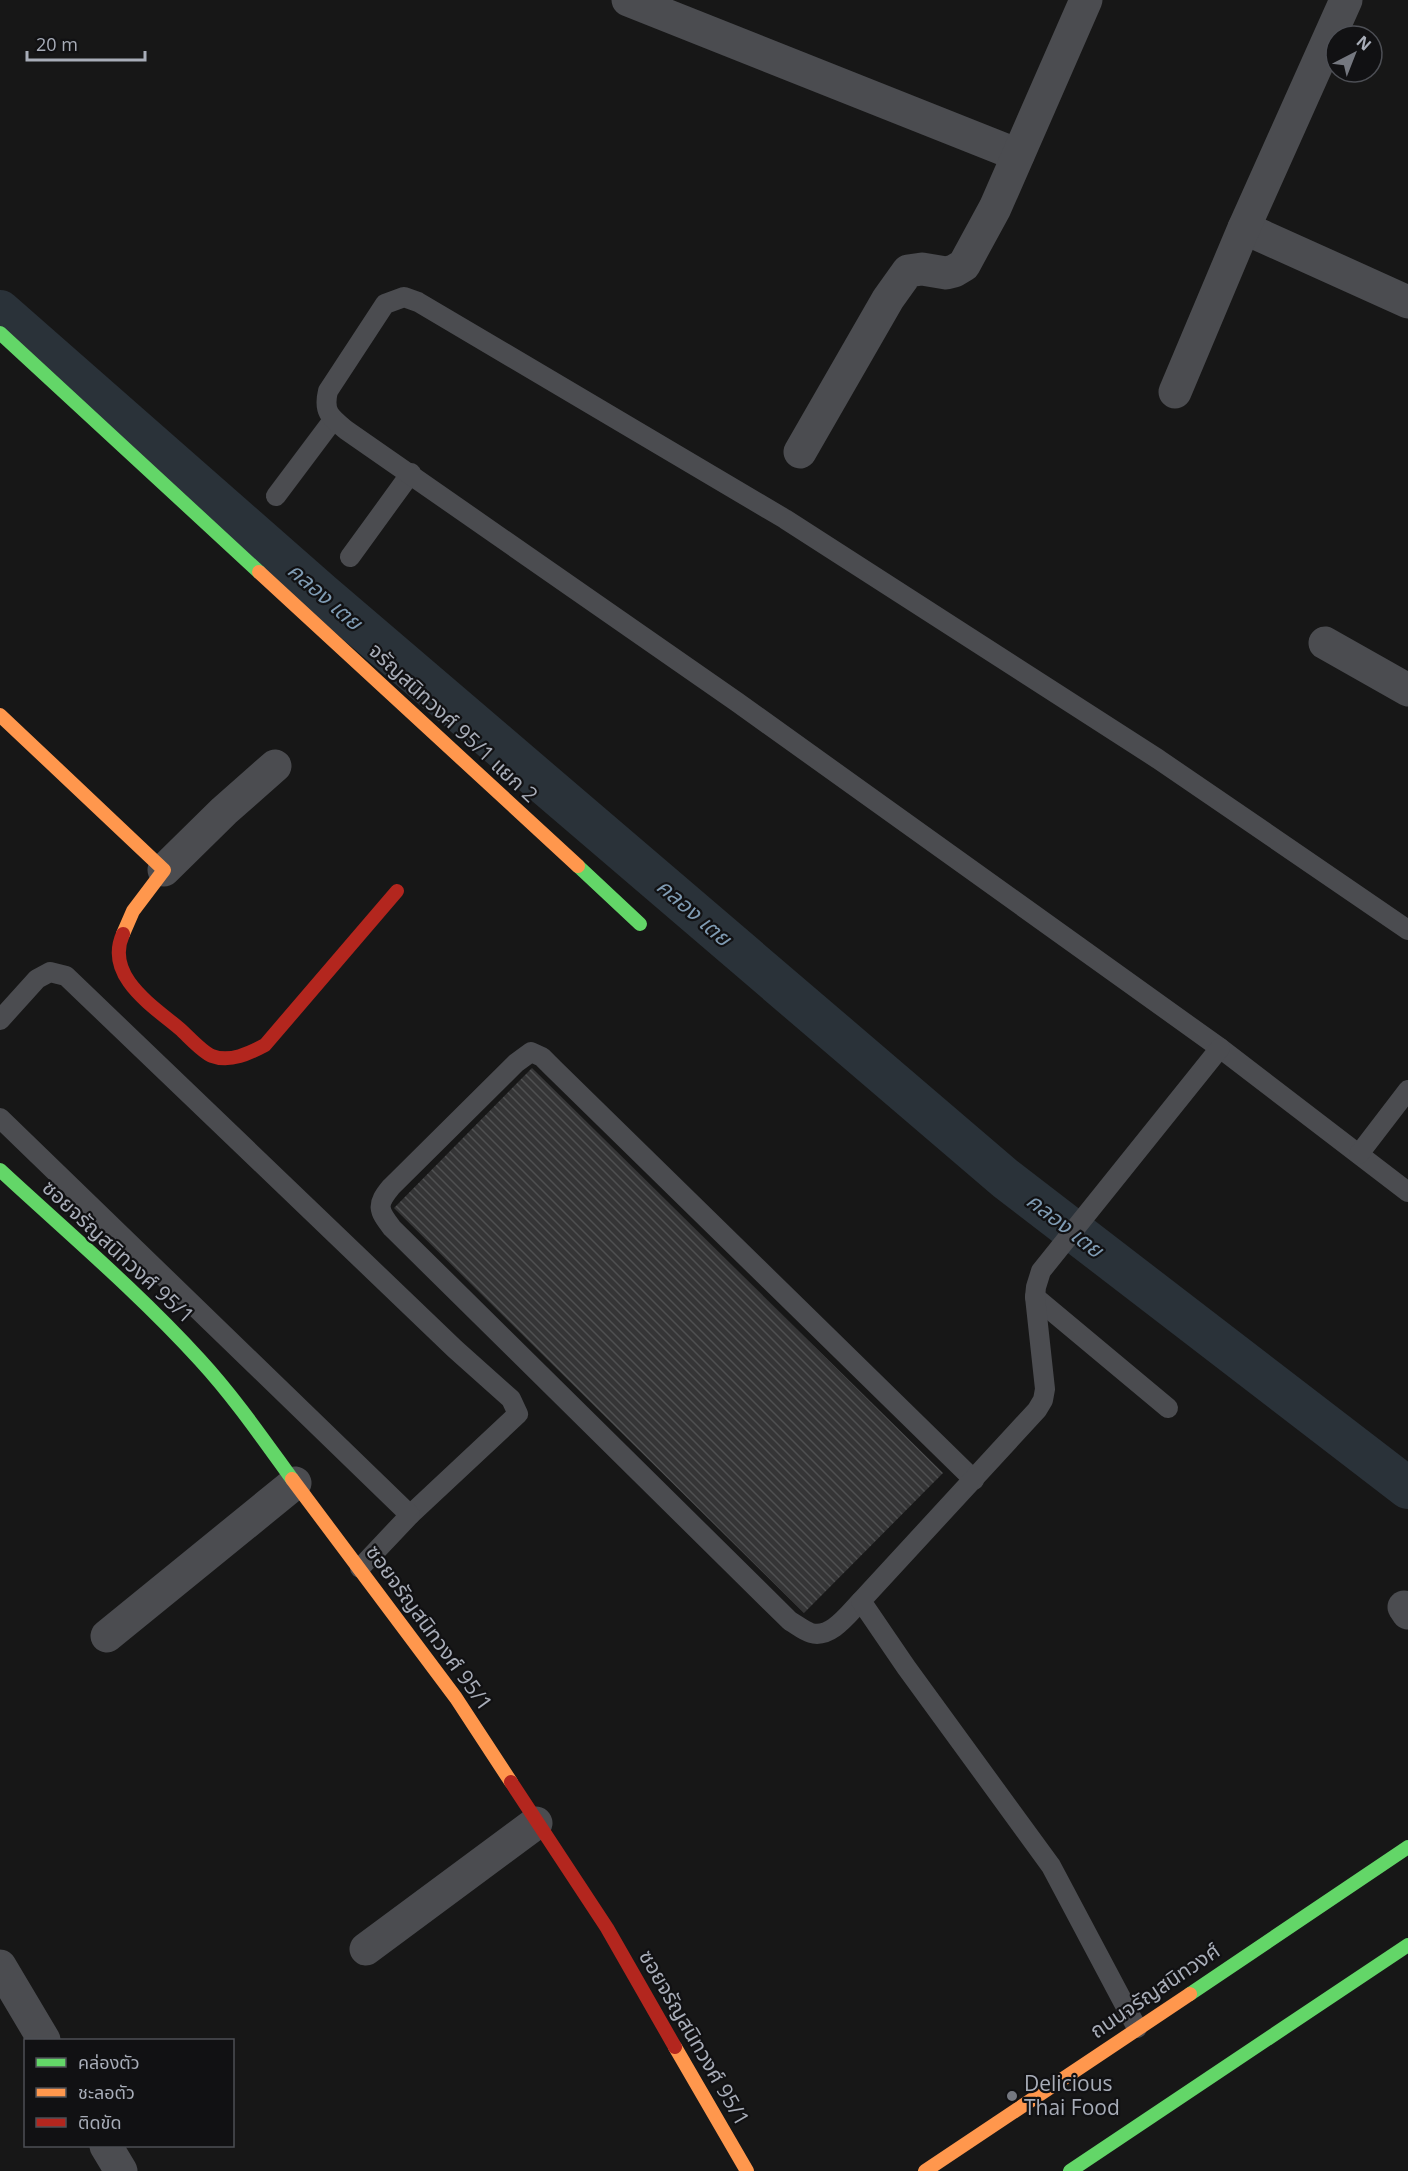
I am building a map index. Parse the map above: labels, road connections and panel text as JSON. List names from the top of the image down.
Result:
{
  "streets": {
    "street": ["จรัญสนิทวงศ์ 95/1 แยก 2", "ซอยจรัญสนิทวงศ์ 95/1", "ถนนจรัญสนิทวงศ์"]
  },
  "water": ["คลอง เตย"],
  "places": ["Delicious Thai Food"],
  "legend": ["คล่องตัว", "ชะลอตัว", "ติดขัด"],
  "scale_bar": "20 m",
  "north": "top right"
}
